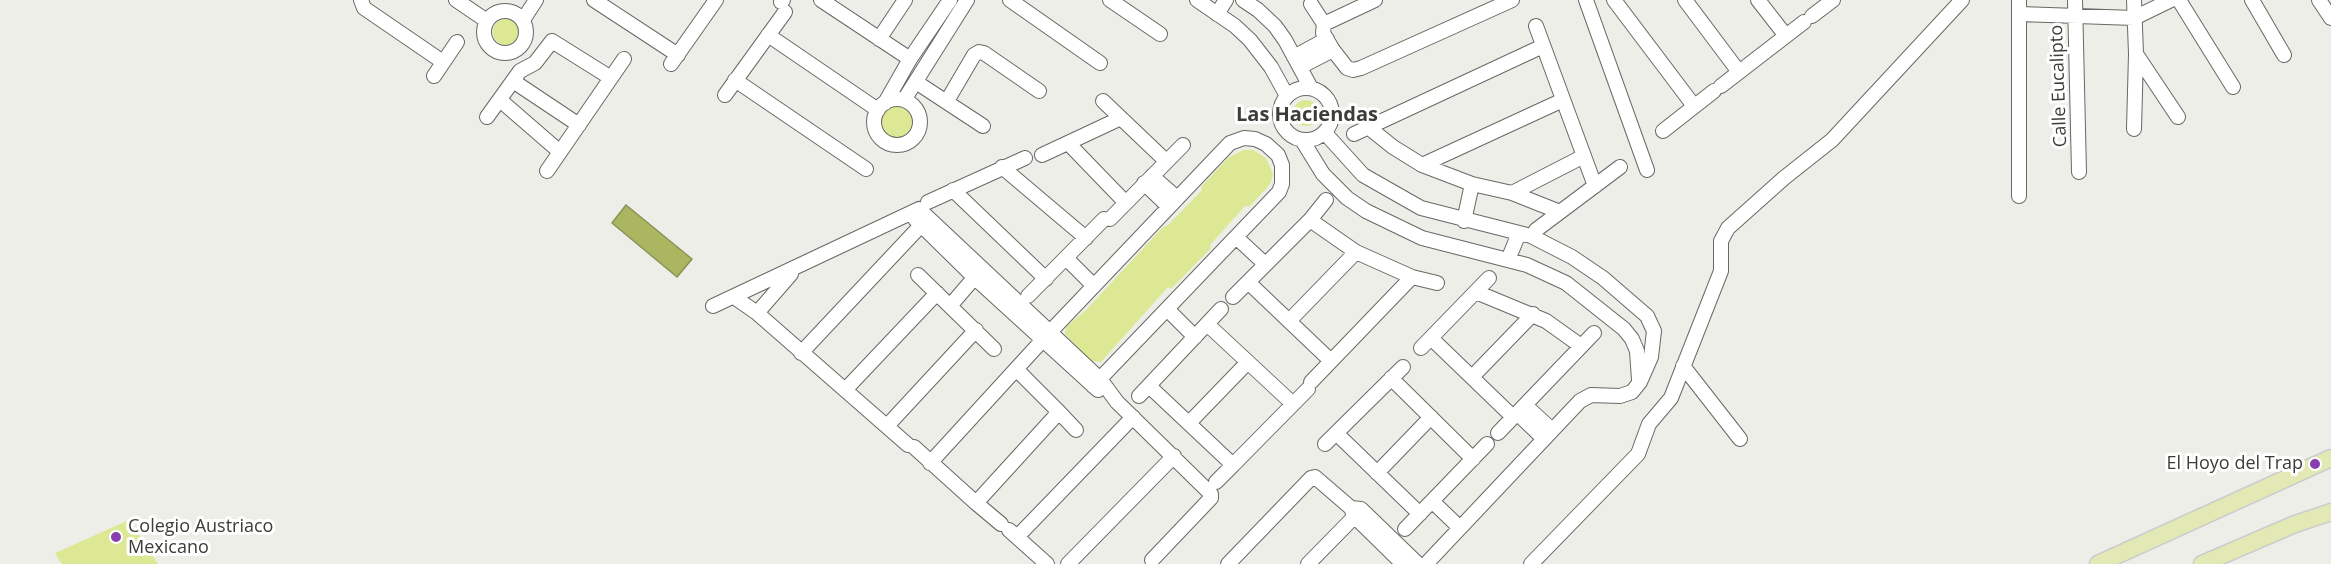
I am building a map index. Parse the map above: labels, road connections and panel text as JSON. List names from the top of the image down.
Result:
{
  "streets": {
    "street": ["Calle Eucalipto"]
  },
  "districts": ["Las Haciendas"],
  "places": ["El Hoyo del Trap", "Colegio Austriaco Mexicano"]
}
